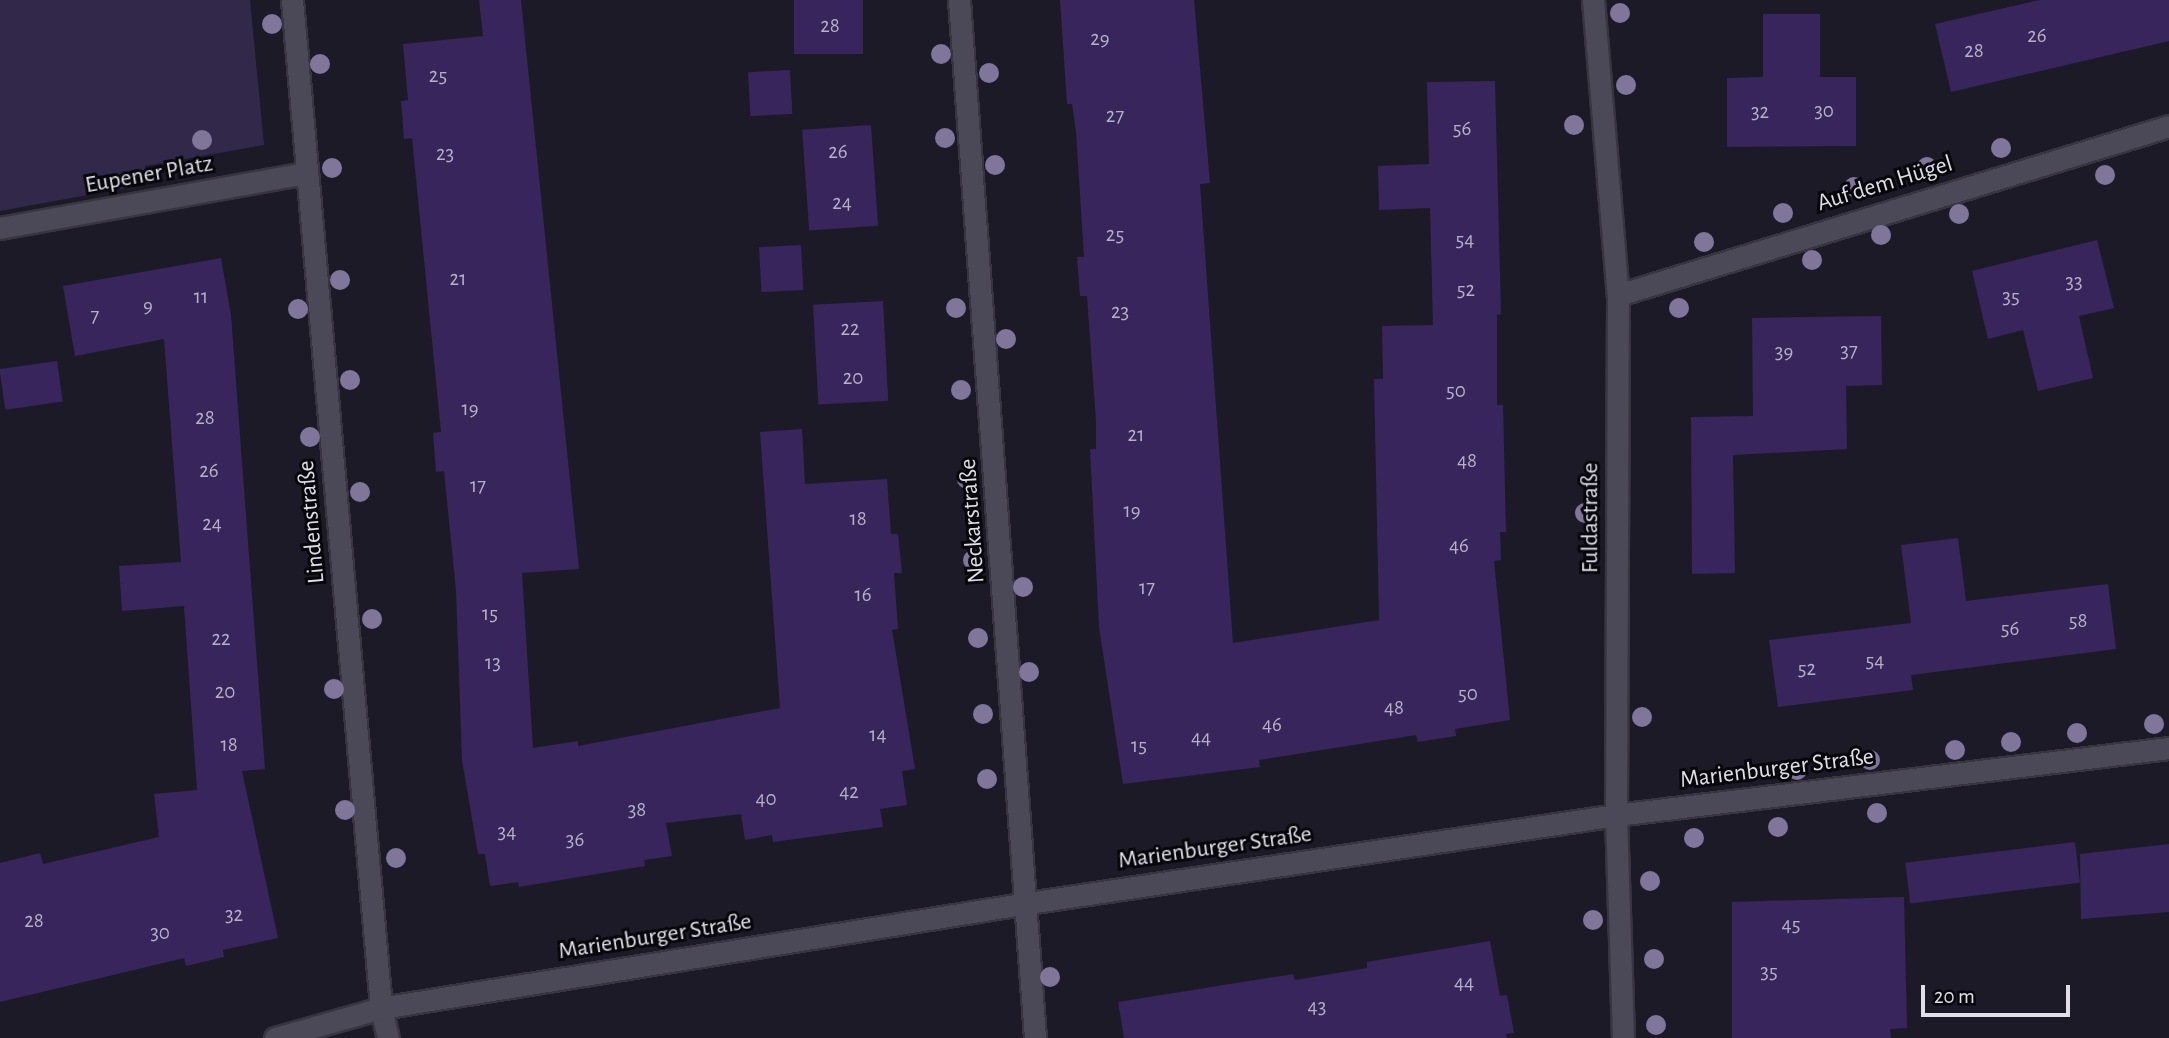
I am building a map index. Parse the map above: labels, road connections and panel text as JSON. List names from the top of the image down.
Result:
{
  "streets": {
    "street": [
      "Eupener Platz",
      "Auf dem Hügel",
      "Fuldastraße",
      "Neckarstraße",
      "Lindenstraße",
      "Marienburger Straße"
    ]
  },
  "crossings": [
    ["Eupener Platz", "Lindenstraße"],
    ["Auf dem Hügel", "Fuldastraße"],
    ["Fuldastraße", "Marienburger Straße"],
    ["Neckarstraße", "Marienburger Straße"],
    ["Lindenstraße", "Marienburger Straße"]
  ],
  "house_numbers": [
    "28",
    "26",
    "29",
    "28",
    "25",
    "30",
    "32",
    "27",
    "56",
    "26",
    "23",
    "24",
    "25",
    "54",
    "21",
    "33",
    "52",
    "11",
    "35",
    "9",
    "23",
    "7",
    "22",
    "37",
    "39",
    "20",
    "50",
    "19",
    "28",
    "21",
    "48",
    "26",
    "17",
    "19",
    "18",
    "24",
    "46",
    "17",
    "16",
    "15",
    "58",
    "56",
    "22",
    "54",
    "13",
    "52",
    "20",
    "50",
    "48",
    "46",
    "14",
    "44",
    "18",
    "15",
    "42",
    "40",
    "38",
    "34",
    "36",
    "32",
    "28",
    "45",
    "30",
    "35",
    "44",
    "43"
  ],
  "scale_bar": "20 m"
}
